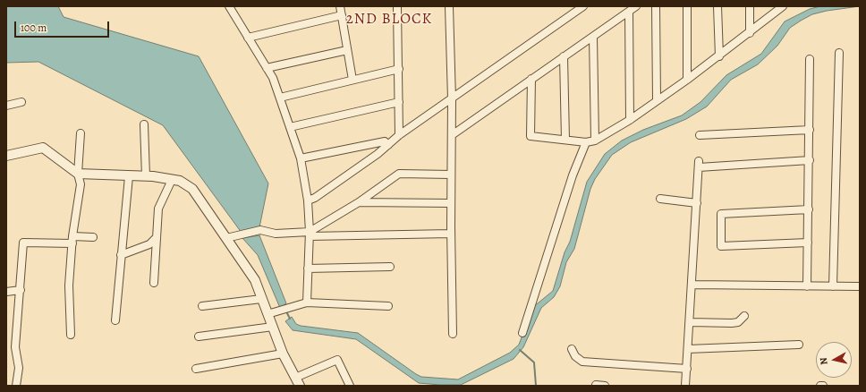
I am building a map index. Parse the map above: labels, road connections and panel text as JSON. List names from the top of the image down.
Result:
{
  "districts": ["2ND BLOCK"],
  "scale_bar": "100 m",
  "north": "left"
}
